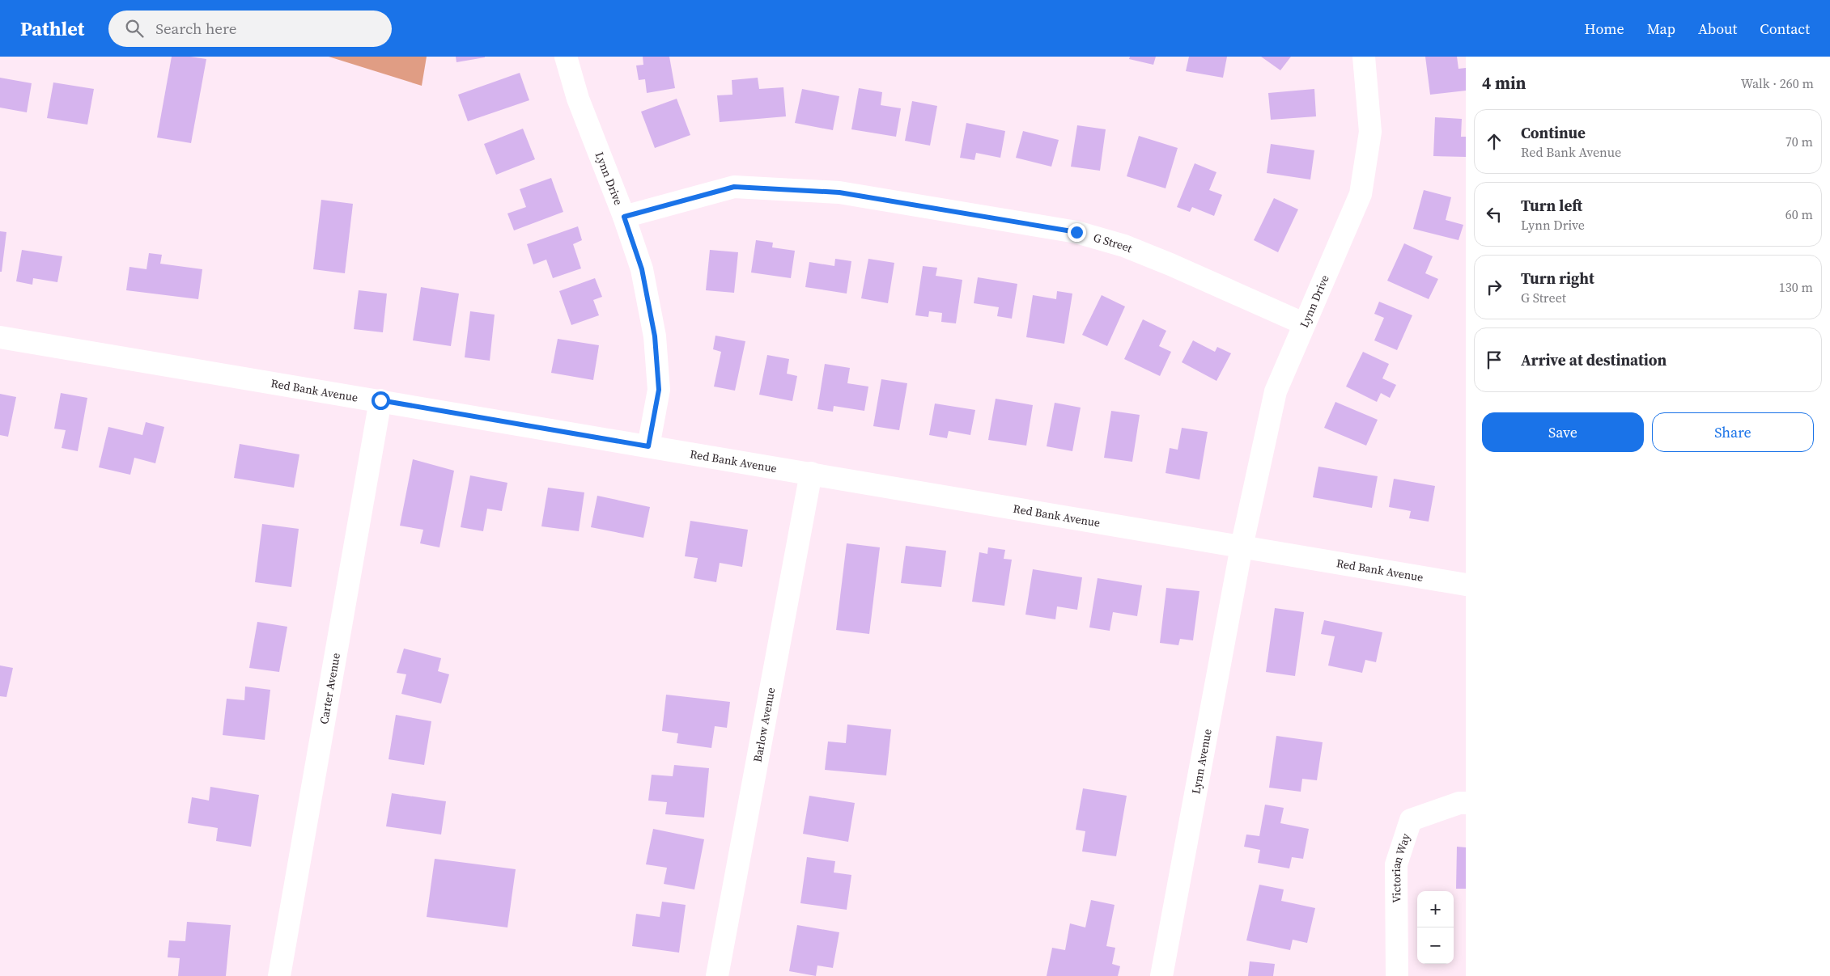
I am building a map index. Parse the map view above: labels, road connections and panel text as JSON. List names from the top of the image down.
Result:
{
  "streets": {
    "street": [
      "Lynn Drive",
      "G Street",
      "Red Bank Avenue",
      "Carter Avenue",
      "Barlow Avenue",
      "Lynn Avenue",
      "Victorian Way"
    ]
  },
  "crossings": [
    ["Lynn Drive", "G Street"],
    ["Lynn Drive", "Red Bank Avenue"],
    ["Lynn Drive", "Lynn Avenue"],
    ["Red Bank Avenue", "Carter Avenue"],
    ["Red Bank Avenue", "Barlow Avenue"],
    ["Red Bank Avenue", "Lynn Avenue"]
  ],
  "page": {
    "header": "Pathlet",
    "search": "Search here",
    "nav": [
      "Home",
      "Map",
      "About",
      "Contact"
    ],
    "heading": ["4 min", "Walk · 260 m"],
    "list": [
      ["Continue", "Red Bank Avenue", "70 m"],
      ["Turn left", "Lynn Drive", "60 m"],
      ["Turn right", "G Street", "130 m"],
      "Arrive at destination"
    ],
    "buttons": ["Save", "Share"],
    "map_buttons": ["+", "−"]
  }
}
